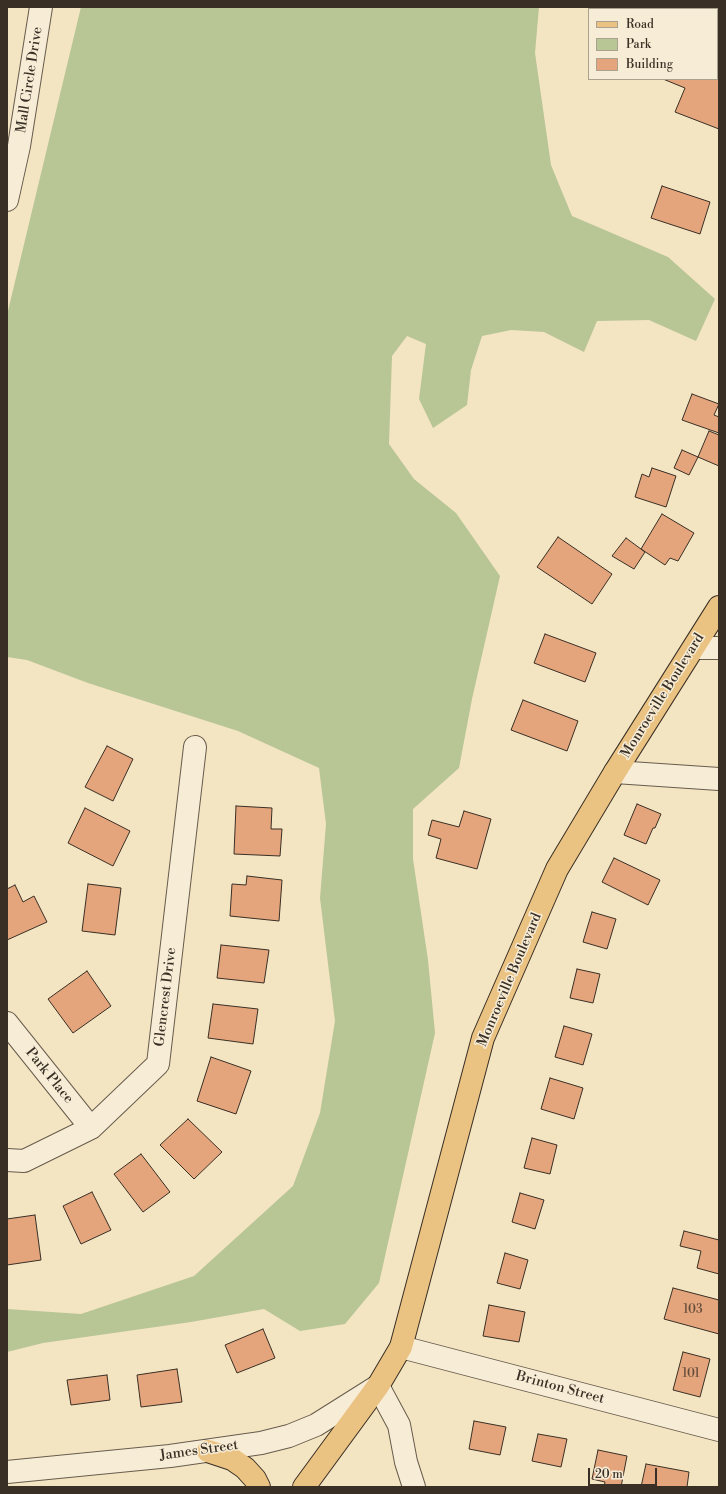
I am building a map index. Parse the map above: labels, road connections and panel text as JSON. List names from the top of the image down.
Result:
{
  "streets": {
    "main road": ["Monroeville Boulevard"],
    "street": [
      "Mall Circle Drive",
      "Glencrest Drive",
      "Park Place",
      "Brinton Street",
      "James Street"
    ]
  },
  "crossings": [
    ["Monroeville Boulevard", "Brinton Street"],
    ["Monroeville Boulevard", "James Street"],
    ["Glencrest Drive", "Park Place"]
  ],
  "house_numbers": ["103", "101"],
  "legend": ["Road", "Park", "Building"],
  "scale_bar": "20 m"
}
